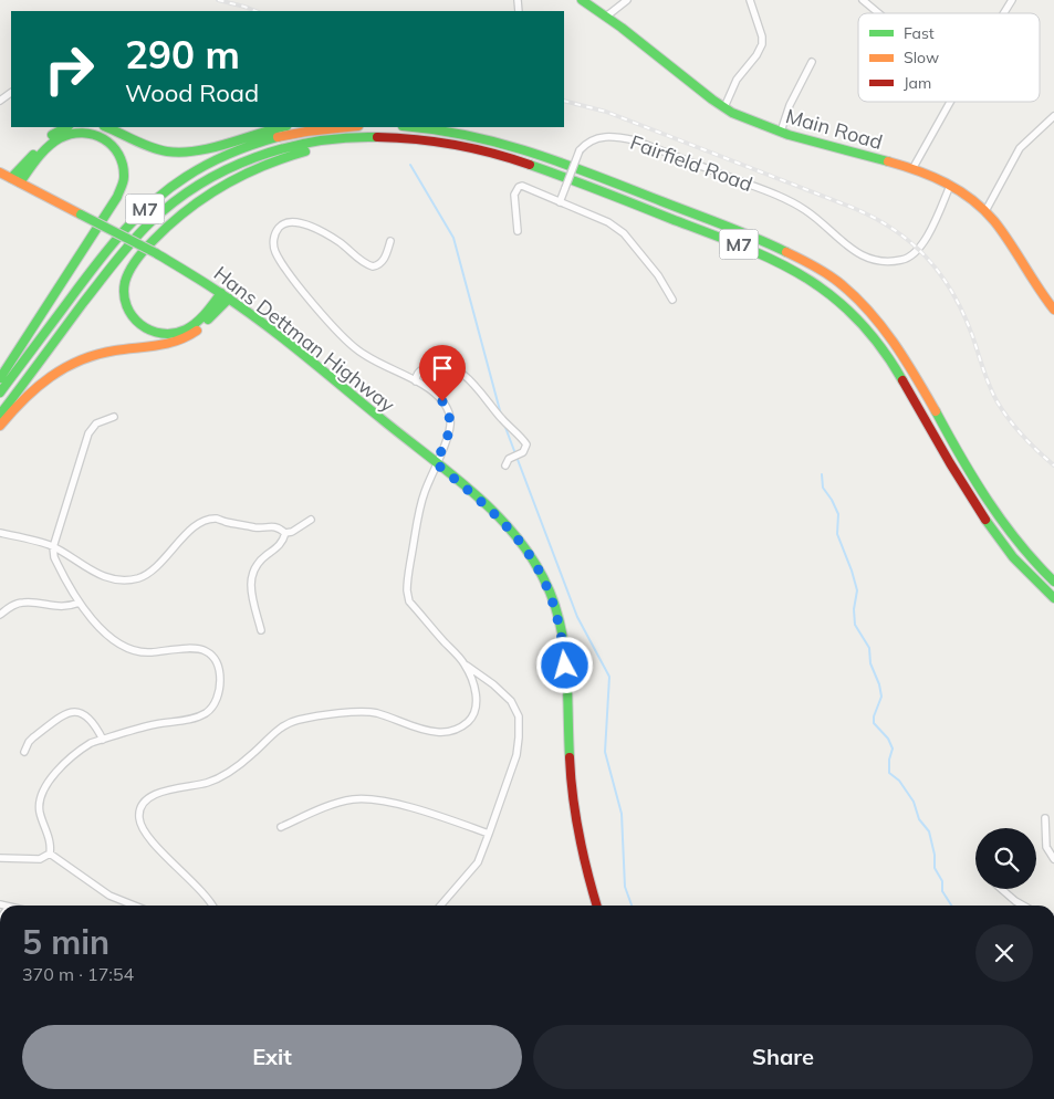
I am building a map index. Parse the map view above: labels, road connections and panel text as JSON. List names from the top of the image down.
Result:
{
  "streets": {
    "main road": ["Main Road", "M7", "Hans Dettman Highway"],
    "street": ["Fairfield Road"]
  },
  "crossings": [
    ["Main Road", "Fairfield Road"]
  ],
  "legend": ["Fast", "Slow", "Jam"],
  "page": {
    "turn": ["290 m", "Wood Road"],
    "heading": ["5 min", "370 m · 17:54"],
    "buttons": ["Exit", "Share"]
  }
}
